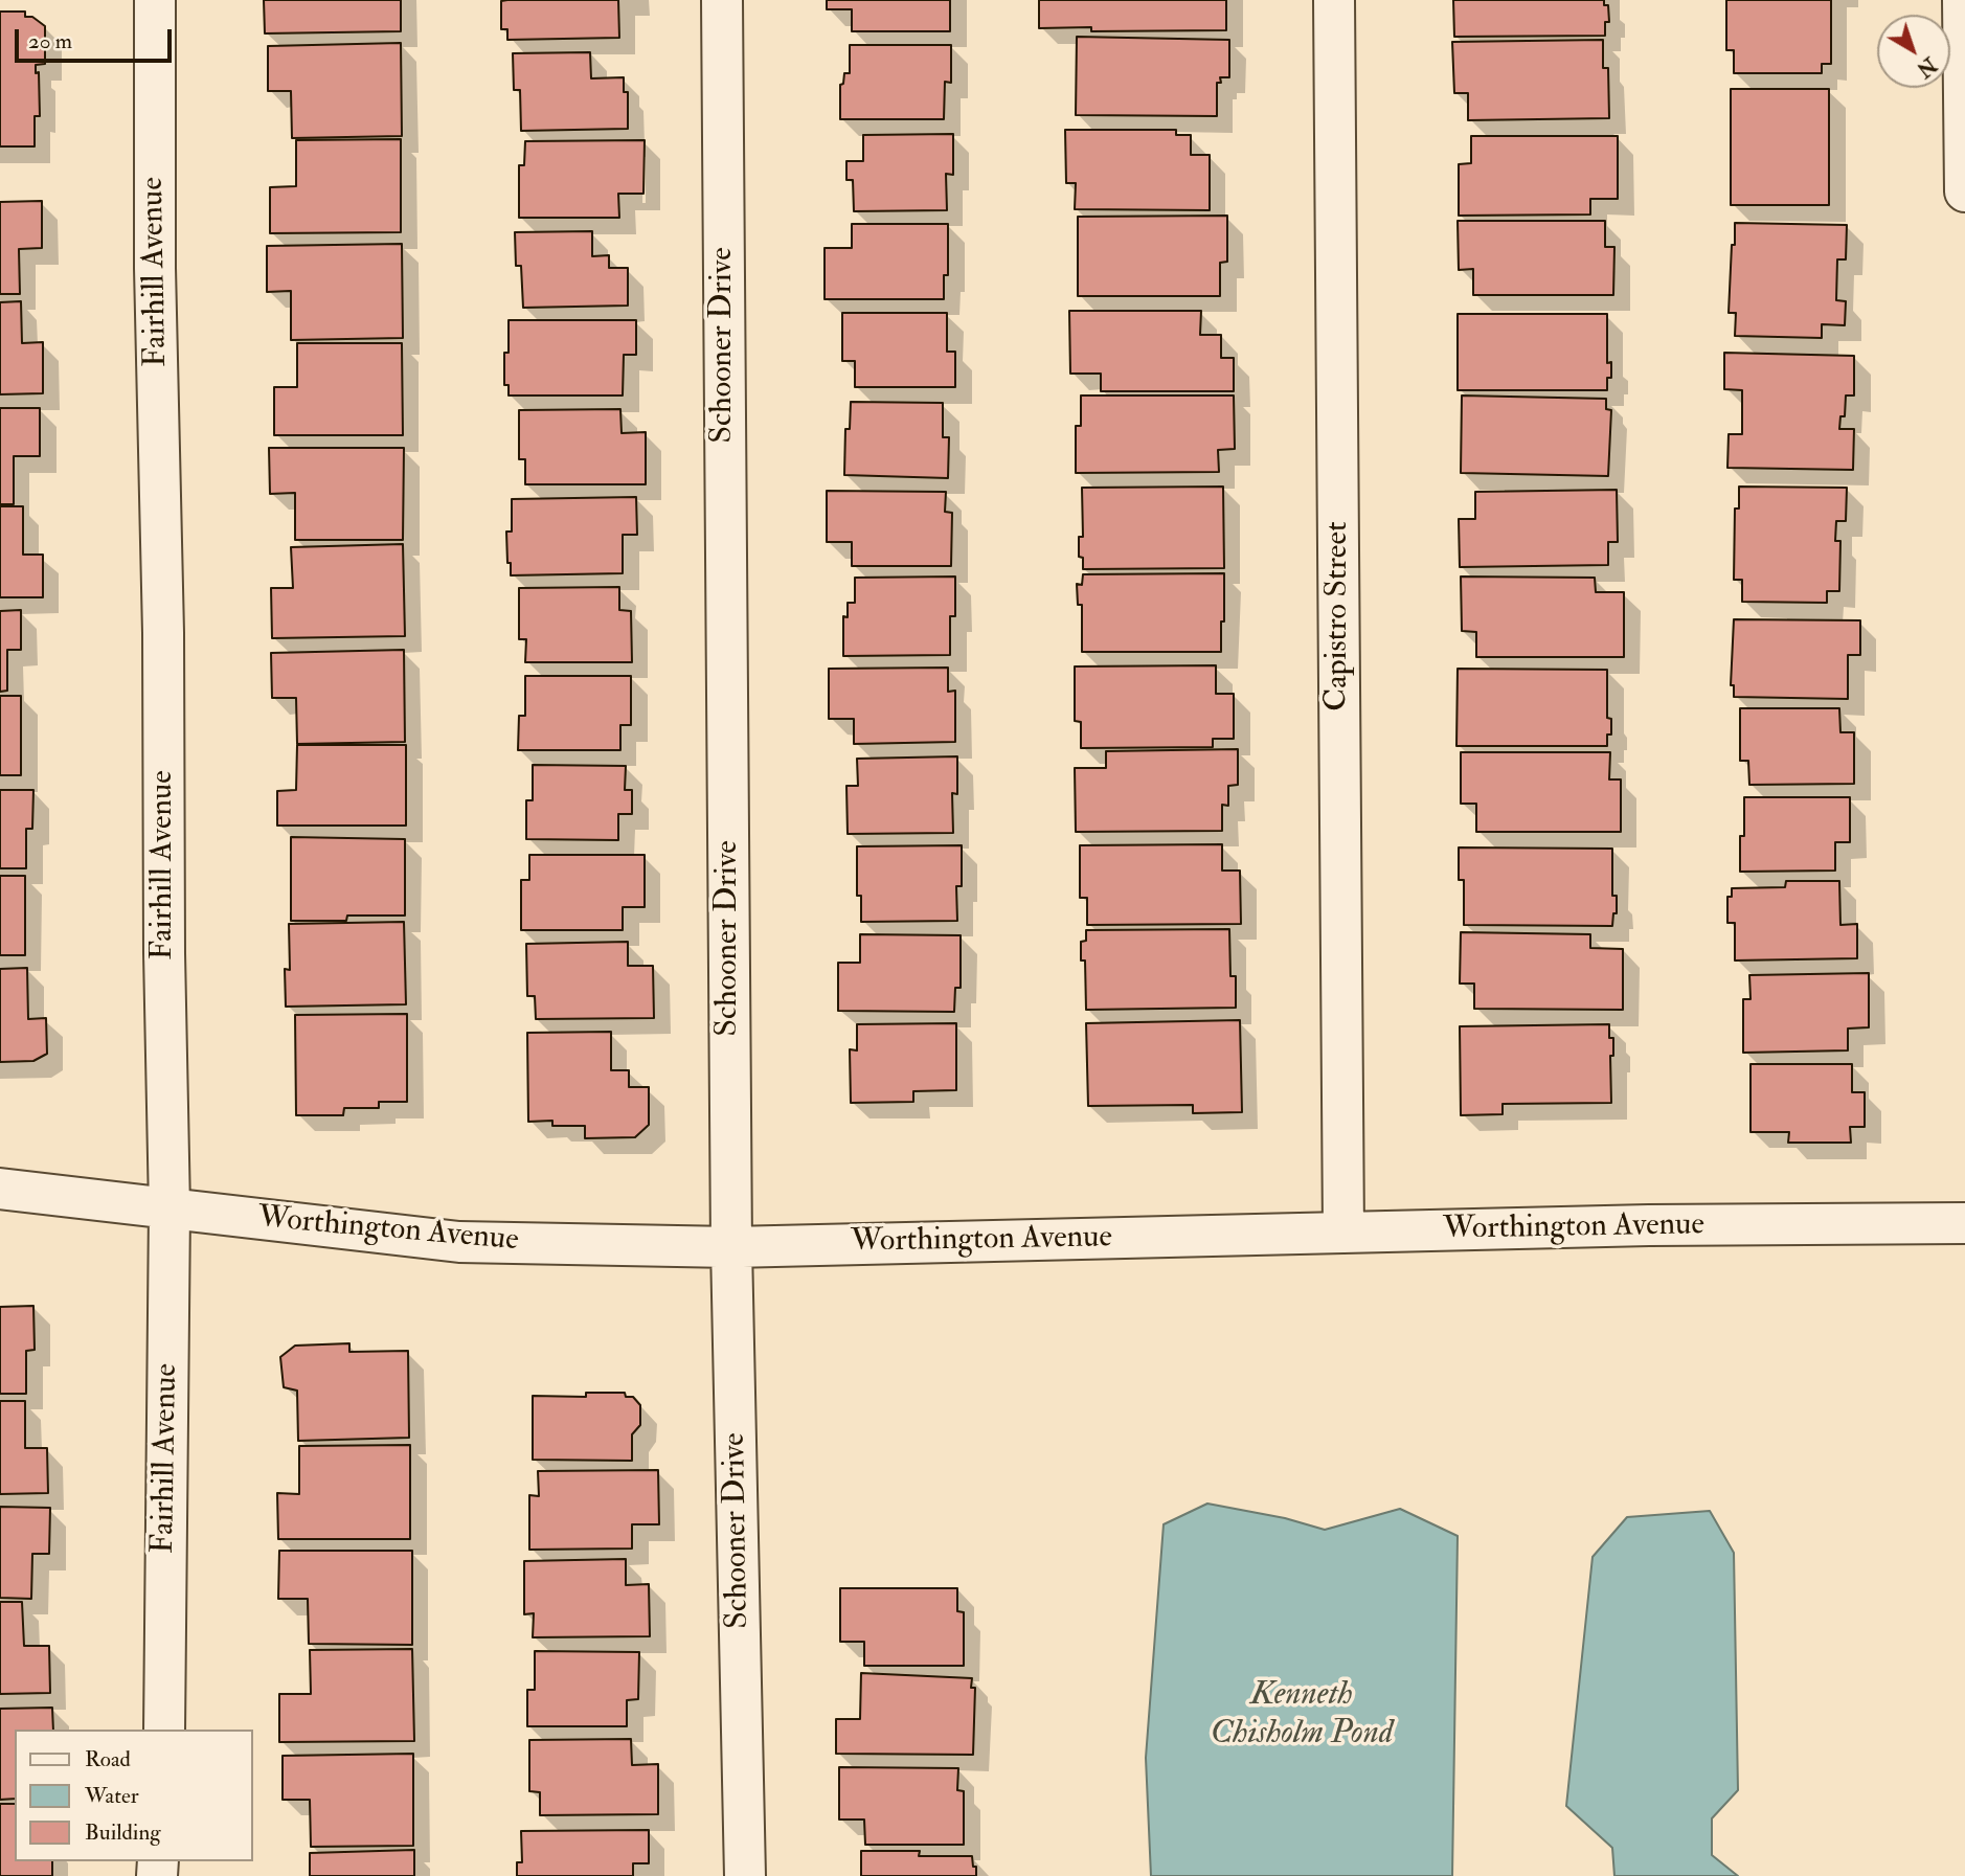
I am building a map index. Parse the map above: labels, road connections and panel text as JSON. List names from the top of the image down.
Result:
{
  "streets": {
    "street": [
      "Fairhill Avenue",
      "Schooner Drive",
      "Capistro Street",
      "Worthington Avenue"
    ]
  },
  "crossings": [
    ["Fairhill Avenue", "Worthington Avenue"],
    ["Schooner Drive", "Worthington Avenue"],
    ["Capistro Street", "Worthington Avenue"]
  ],
  "water": ["Kenneth Chisholm Pond"],
  "legend": ["Road", "Water", "Building"],
  "scale_bar": "20 m",
  "north": "bottom right"
}
